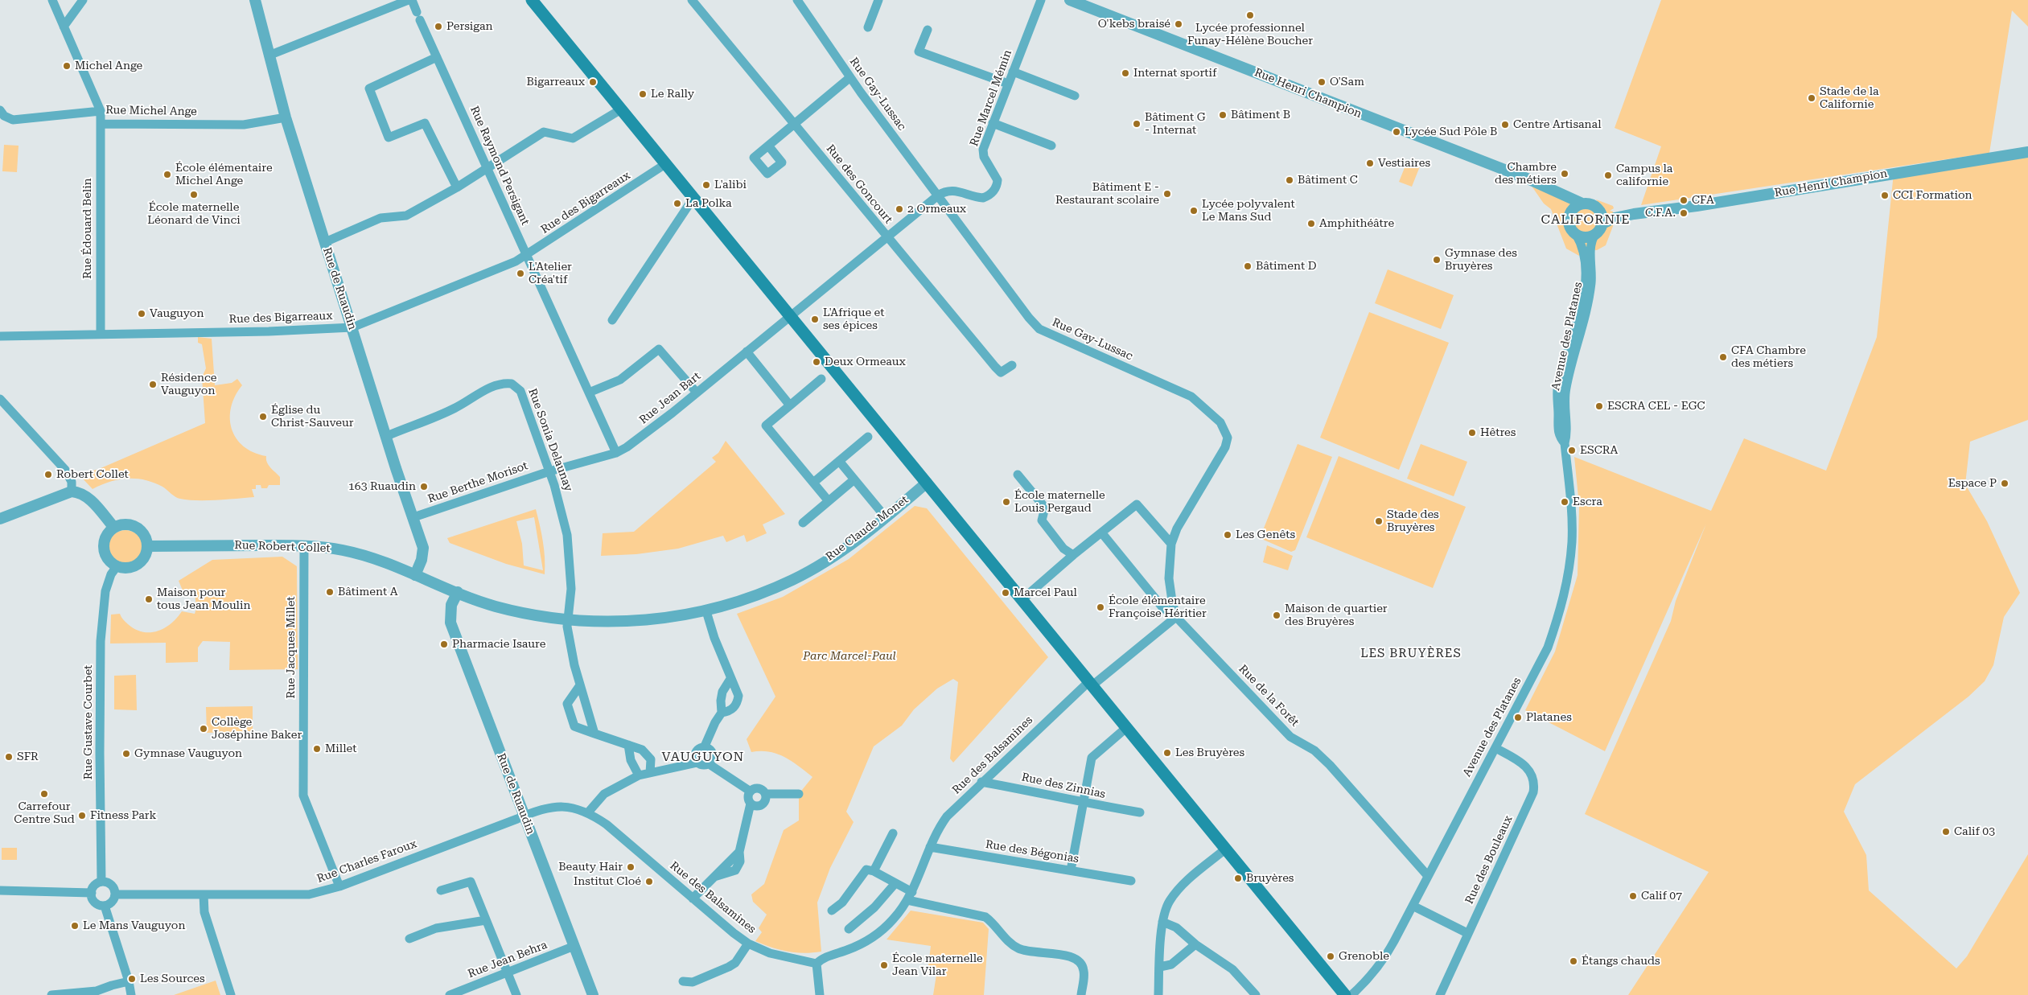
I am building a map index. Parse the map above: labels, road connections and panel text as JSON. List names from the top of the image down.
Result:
{
  "streets": {
    "street": [
      "Rue Henri Champion",
      "Rue Gay-Lussac",
      "Rue Marcel Mémin",
      "Rue Michel Ange",
      "Rue Raymond Persigant",
      "Rue des Goncourt",
      "Rue des Bigarreaux",
      "Rue Édouard Belin",
      "Rue de Ruaudin",
      "Avenue des Platanes",
      "Rue Jean Bart",
      "Rue Sonia Delaunay",
      "Rue Berthe Morisot",
      "Rue Claude Monet",
      "Rue Robert Collet",
      "Rue Jacques Millet",
      "Rue de la Forêt",
      "Rue Gustave Courbet",
      "Rue des Balsamines",
      "Rue des Zinnias",
      "Rue des Bégonias",
      "Rue des Bouleaux",
      "Rue Charles Faroux",
      "Rue Jean Behra"
    ]
  },
  "crossings": [
    ["Rue Henri Champion", "Avenue des Platanes"],
    ["Rue Gay-Lussac", "Rue Marcel Mémin"],
    ["Rue Gay-Lussac", "Rue Jean Bart"],
    ["Rue Gay-Lussac", "Rue de la Forêt"],
    ["Rue Gay-Lussac", "Rue des Balsamines"],
    ["Rue Marcel Mémin", "Rue Jean Bart"],
    ["Rue Michel Ange", "Rue Édouard Belin"],
    ["Rue Michel Ange", "Rue de Ruaudin"],
    ["Rue Raymond Persigant", "Rue des Bigarreaux"],
    ["Rue Raymond Persigant", "Rue Jean Bart"],
    ["Rue des Goncourt", "Rue Jean Bart"],
    ["Rue des Bigarreaux", "Rue Édouard Belin"],
    ["Rue des Bigarreaux", "Rue de Ruaudin"],
    ["Rue de Ruaudin", "Rue Sonia Delaunay"],
    ["Rue de Ruaudin", "Rue Berthe Morisot"],
    ["Rue de Ruaudin", "Rue Claude Monet"],
    ["Rue de Ruaudin", "Rue Robert Collet"],
    ["Rue de Ruaudin", "Rue des Balsamines"],
    ["Rue de Ruaudin", "Rue Charles Faroux"],
    ["Rue de Ruaudin", "Rue Jean Behra"],
    ["Avenue des Platanes", "Rue de la Forêt"],
    ["Avenue des Platanes", "Rue des Bouleaux"],
    ["Rue Jean Bart", "Rue Sonia Delaunay"],
    ["Rue Jean Bart", "Rue Berthe Morisot"],
    ["Rue Sonia Delaunay", "Rue Berthe Morisot"],
    ["Rue Sonia Delaunay", "Rue Claude Monet"],
    ["Rue Claude Monet", "Rue Robert Collet"],
    ["Rue Robert Collet", "Rue Jacques Millet"],
    ["Rue Robert Collet", "Rue Gustave Courbet"],
    ["Rue Jacques Millet", "Rue Charles Faroux"],
    ["Rue de la Forêt", "Rue des Balsamines"],
    ["Rue Gustave Courbet", "Rue Charles Faroux"],
    ["Rue des Balsamines", "Rue des Zinnias"],
    ["Rue des Balsamines", "Rue des Bégonias"],
    ["Rue des Balsamines", "Rue Charles Faroux"]
  ],
  "districts": ["CALIFORNIE", "LES BRUYÈRES", "VAUGUYON"],
  "parks": ["Parc Marcel-Paul"],
  "places": [
    "Lycée professionnel Funay-Hélène Boucher",
    "O'kebs braisé",
    "Persigan",
    "Michel Ange",
    "Internat sportif",
    "Bigarreaux",
    "O'Sam",
    "Le Rally",
    "Stade de la Californie",
    "Bâtiment B",
    "Bâtiment G - Internat",
    "Centre Artisanal",
    "Lycée Sud Pôle B",
    "Vestiaires",
    "Chambre des métiers",
    "École élémentaire Michel Ange",
    "Campus la californie",
    "Bâtiment C",
    "L'alibi",
    "Bâtiment E - Restaurant scolaire",
    "École maternelle Léonard de Vinci",
    "CCI Formation",
    "CFA",
    "La Polka",
    "2 Ormeaux",
    "Lycée polyvalent Le Mans Sud",
    "C.F.A.",
    "Amphithéâtre",
    "Gymnase des Bruyères",
    "Bâtiment D",
    "L'Atelier Créa'tif",
    "Vauguyon",
    "L'Afrique et ses épices",
    "CFA Chambre des métiers",
    "Deux Ormeaux",
    "Résidence Vauguyon",
    "ESCRA CEL - EGC",
    "Église du Christ-Sauveur",
    "Hêtres",
    "ESCRA",
    "Robert Collet",
    "Espace P",
    "163 Ruaudin",
    "École maternelle Louis Pergaud",
    "Escra",
    "Stade des Bruyères",
    "Les Genêts",
    "Bâtiment A",
    "Marcel Paul",
    "Maison pour tous Jean Moulin",
    "École élémentaire Françoise Héritier",
    "Maison de quartier des Bruyères",
    "Pharmacie Isaure",
    "Platanes",
    "Collège Joséphine Baker",
    "Millet",
    "Les Bruyères",
    "Gymnase Vauguyon",
    "SFR",
    "Carrefour Centre Sud",
    "Fitness Park",
    "Calif 03",
    "Beauty Hair",
    "Bruyères",
    "Institut Cloé",
    "Calif 07",
    "Le Mans Vauguyon",
    "Grenoble",
    "Étangs chauds",
    "École maternelle Jean Vilar",
    "Les Sources"
  ]
}
